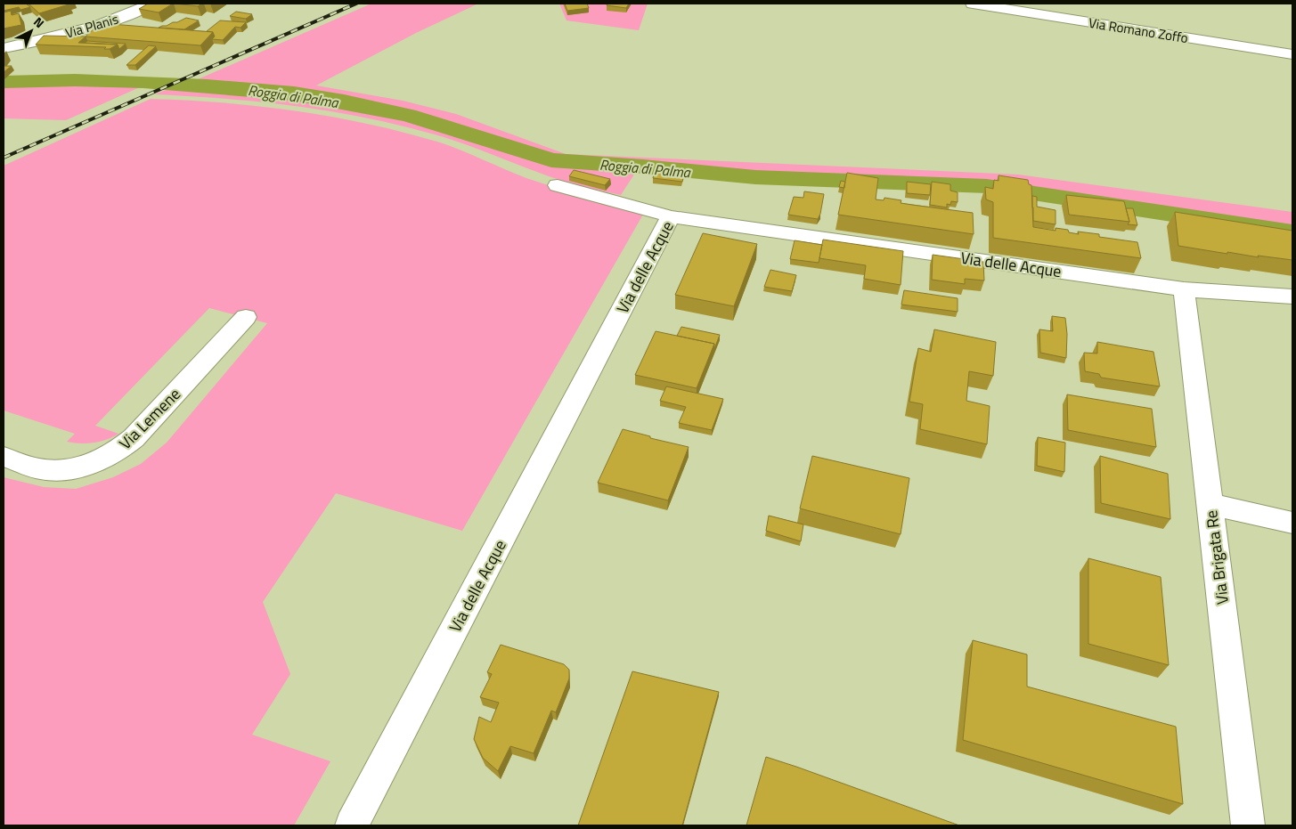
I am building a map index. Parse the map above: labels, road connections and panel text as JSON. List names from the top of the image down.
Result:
{
  "streets": {
    "street": [
      "Via Planis",
      "Via Romano Zoffo",
      "Via delle Acque",
      "Via Lemene",
      "Via Brigata Re"
    ]
  },
  "crossings": [
    ["Via delle Acque", "Via Brigata Re"]
  ],
  "water": ["Roggia di Palma"],
  "north": "top right"
}
